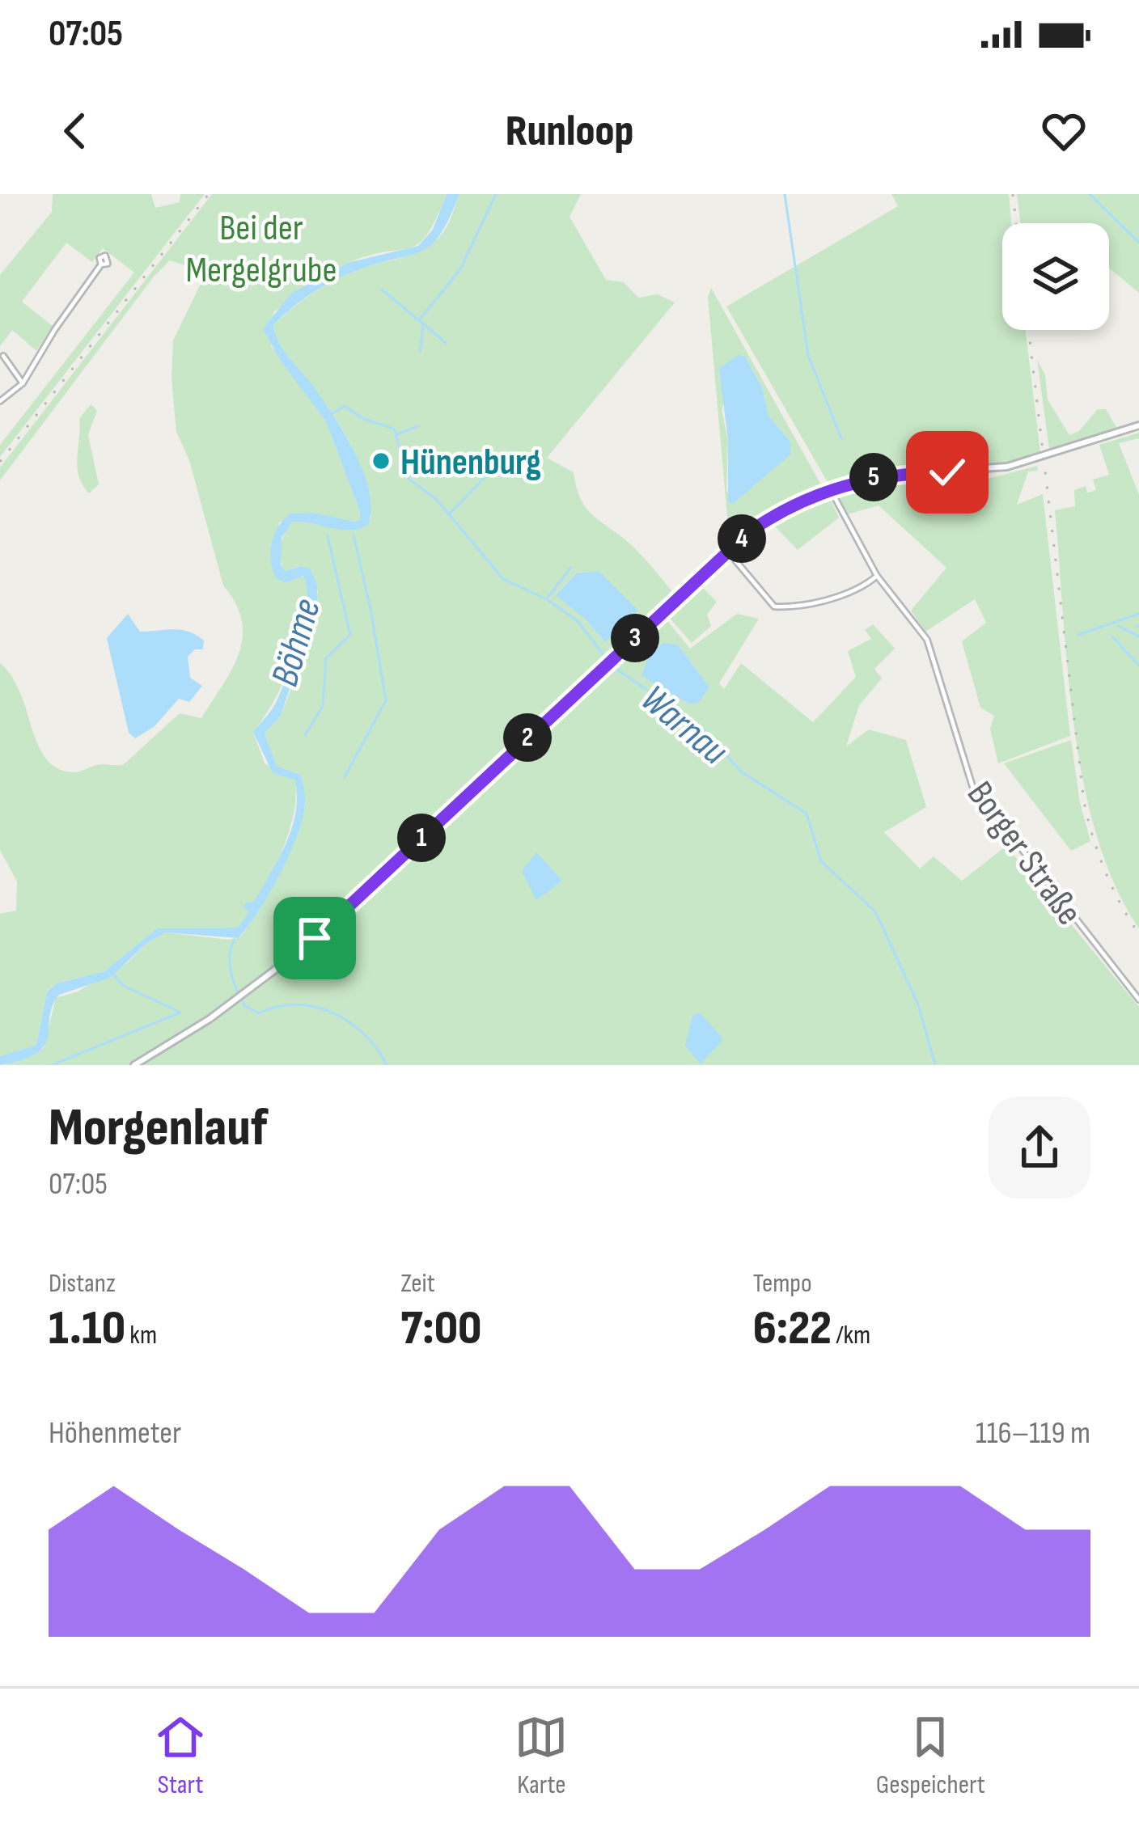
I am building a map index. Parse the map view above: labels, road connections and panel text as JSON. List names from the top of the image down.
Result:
{
  "streets": {
    "street": ["Borger Straße"]
  },
  "water": ["Böhme", "Warnau"],
  "parks": ["Bei der Mergelgrube"],
  "places": ["Hünenburg"],
  "page": {
    "status": "07:05",
    "header": "Runloop",
    "pins": [
      "5",
      "4",
      "3",
      "2",
      "1"
    ],
    "heading": ["Morgenlauf", "07:05"],
    "stats": [
      ["Distanz", "1.10 km"],
      ["Zeit", "7:00"],
      ["Tempo", "6:22 /km"]
    ],
    "chart": ["Höhenmeter", "116–119 m"],
    "tabs": ["Start", "Karte", "Gespeichert"]
  }
}
